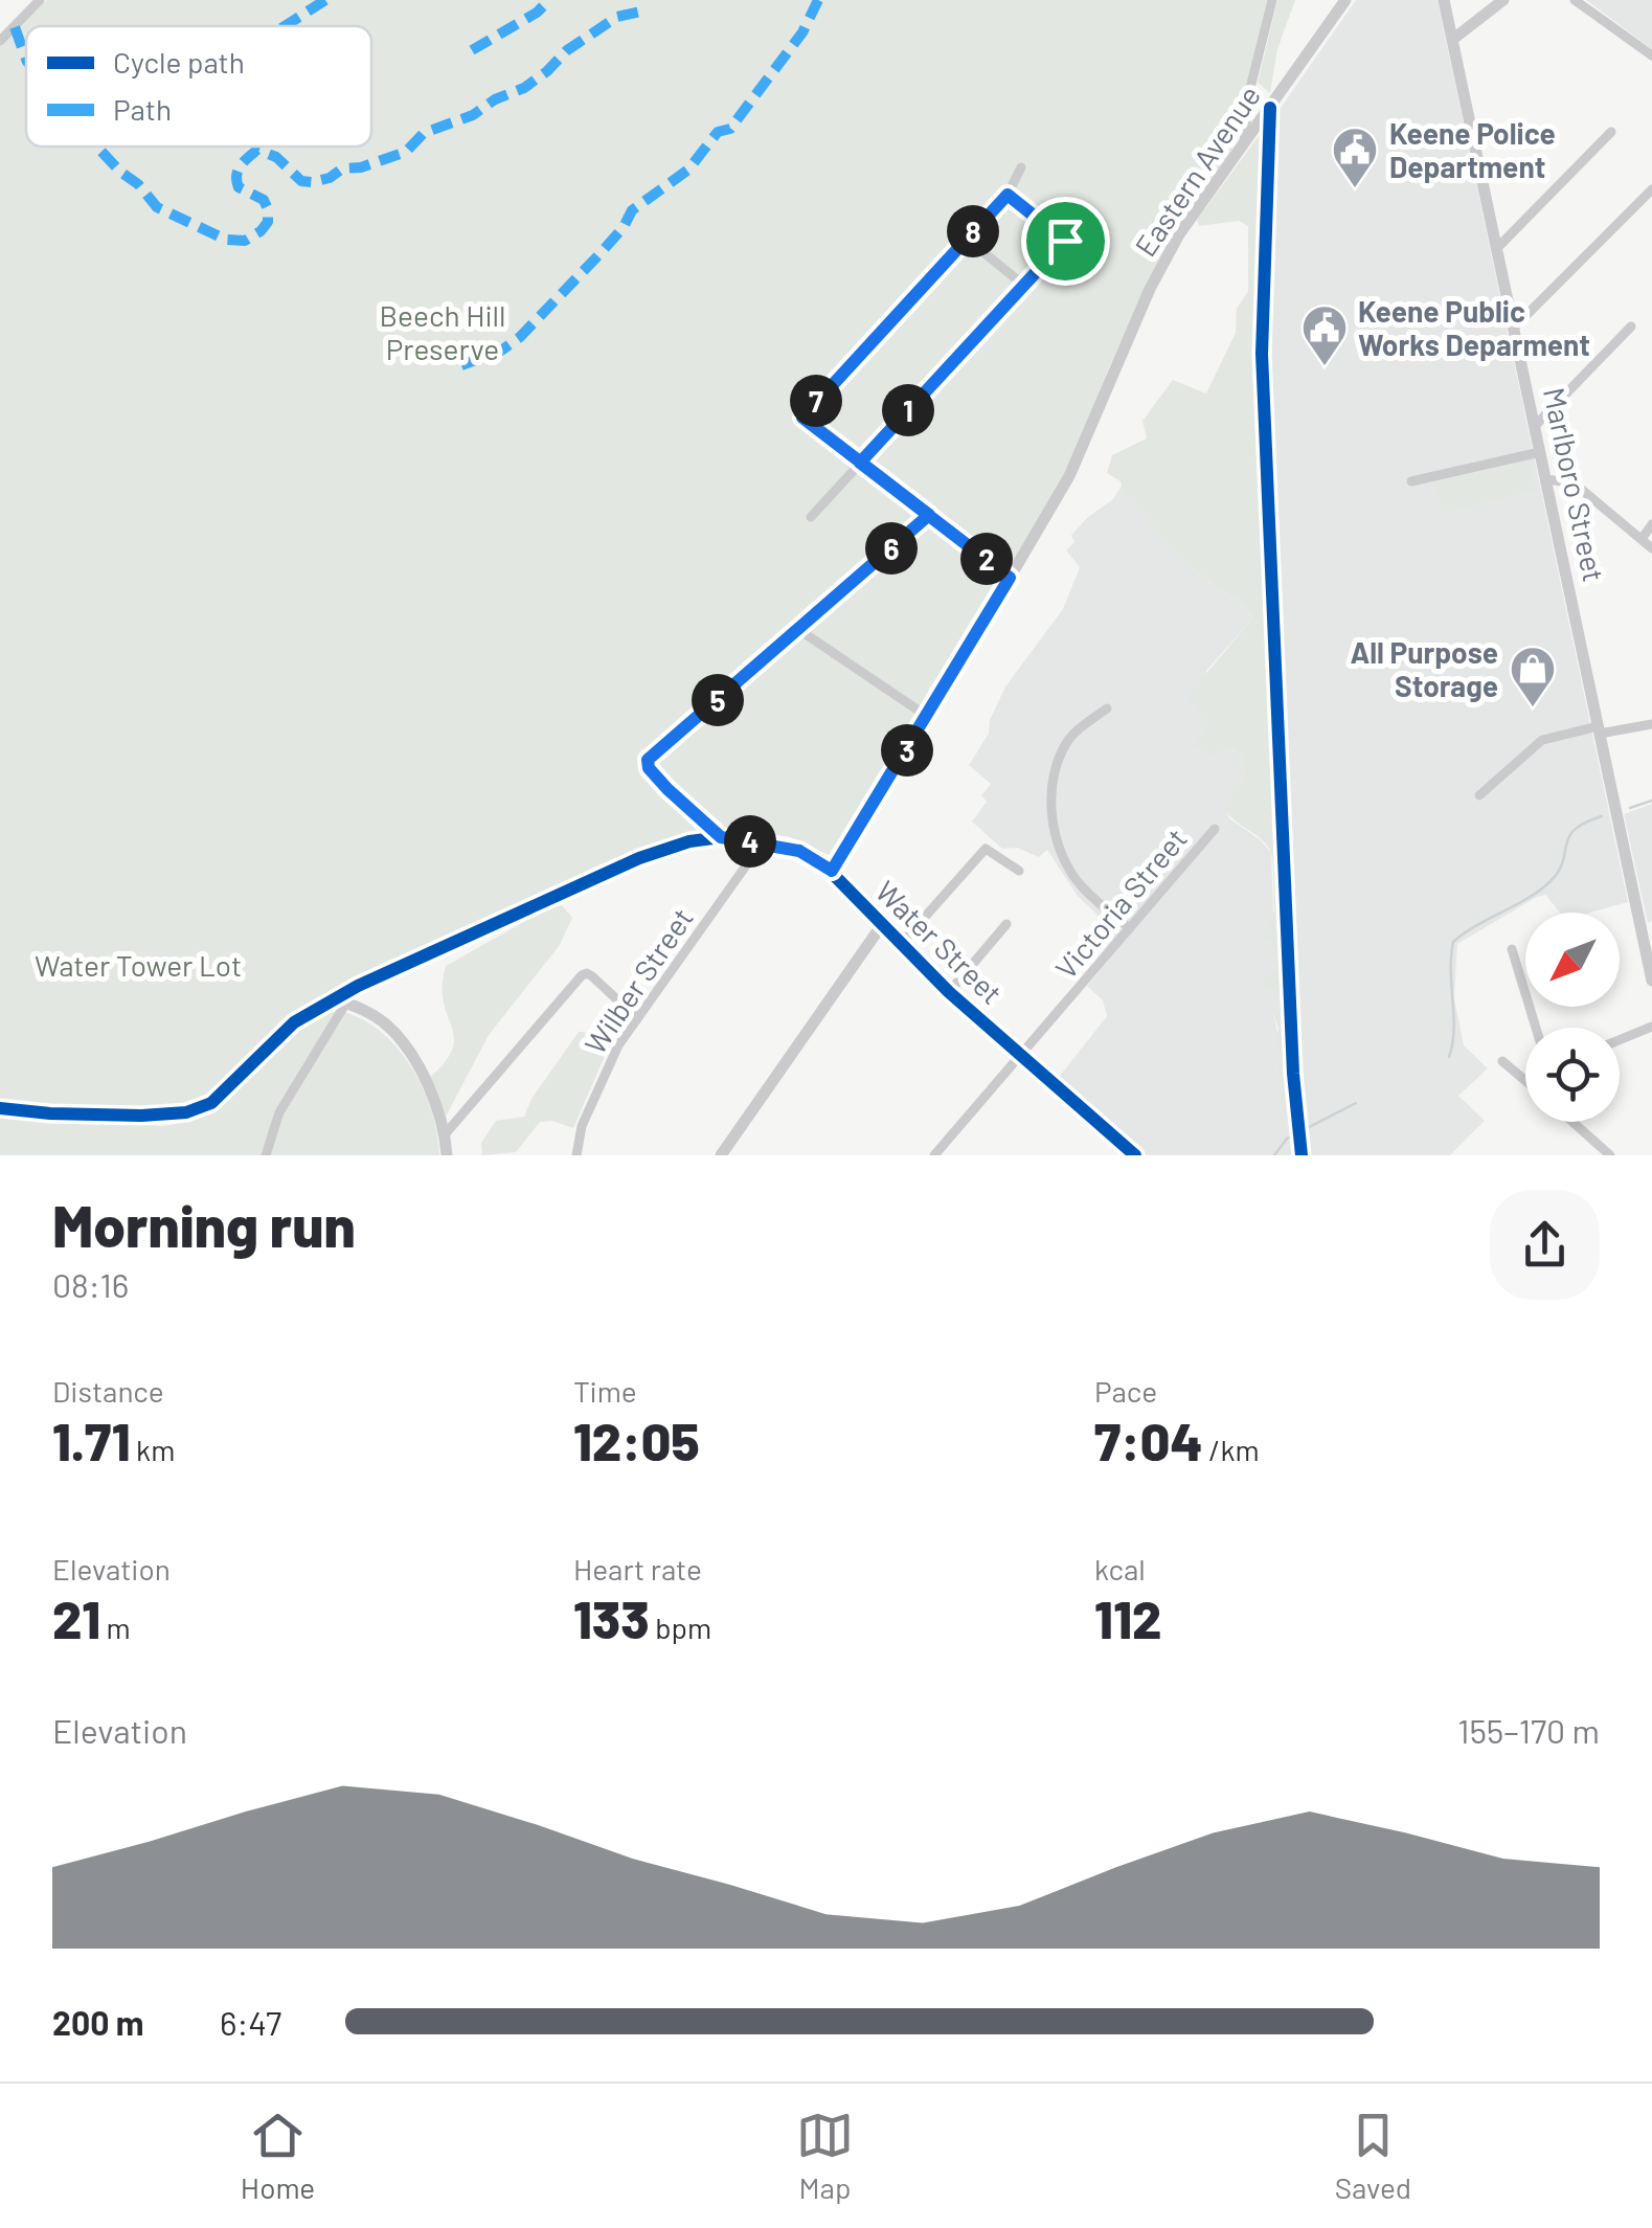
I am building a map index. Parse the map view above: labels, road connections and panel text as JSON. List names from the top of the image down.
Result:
{
  "streets": {
    "street": [
      "Eastern Avenue",
      "Marlboro Street",
      "Victoria Street",
      "Water Street",
      "Wilber Street"
    ]
  },
  "crossings": [
    ["Eastern Avenue", "Water Street"],
    ["Victoria Street", "Water Street"],
    ["Water Street", "Wilber Street"]
  ],
  "parks": ["Beech Hill Preserve", "Water Tower Lot"],
  "places": {
    "public building": ["Keene Police Department", "Keene Public Works Deparment"],
    "shop": ["All Purpose Storage"]
  },
  "legend": ["Cycle path", "Path"],
  "north": "bottom left",
  "page": {
    "pins": [
      "8",
      "7",
      "1",
      "6",
      "2",
      "5",
      "3",
      "4"
    ],
    "heading": ["Morning run", "08:16"],
    "stats": [
      ["Distance", "1.71 km"],
      ["Time", "12:05"],
      ["Pace", "7:04 /km"],
      ["Elevation", "21 m"],
      ["Heart rate", "133 bpm"],
      ["kcal", "112"]
    ],
    "chart": ["Elevation", "155–170 m"],
    "list": [
      {
        "name": "200 m",
        "note": "6:47"
      }
    ],
    "tabs": ["Home", "Map", "Saved"]
  }
}
